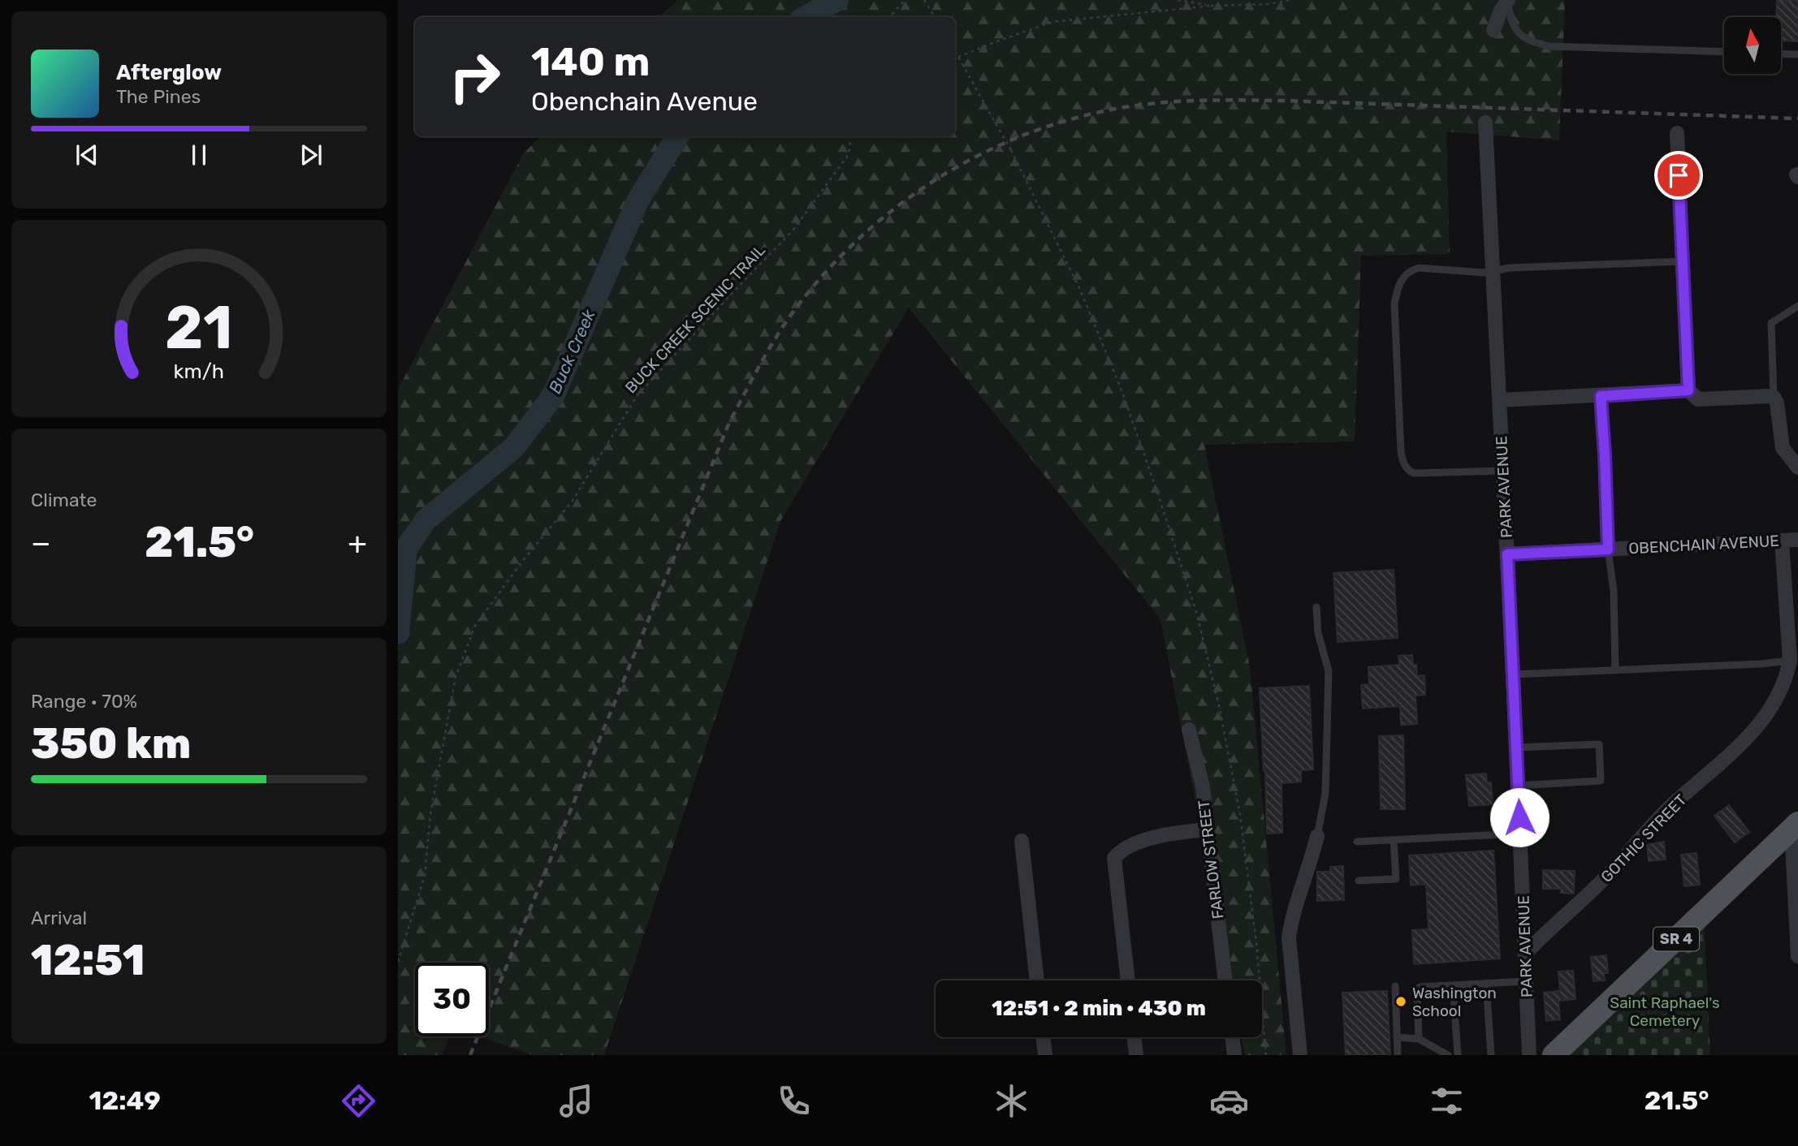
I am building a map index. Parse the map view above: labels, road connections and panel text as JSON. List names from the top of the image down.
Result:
{
  "streets": {
    "main road": ["SR 4"],
    "street": [
      "PARK AVENUE",
      "OBENCHAIN AVENUE",
      "GOTHIC STREET",
      "FARLOW STREET"
    ],
    "path": ["BUCK CREEK SCENIC TRAIL"]
  },
  "crossings": [
    ["PARK AVENUE", "OBENCHAIN AVENUE"],
    ["PARK AVENUE", "GOTHIC STREET"],
    ["OBENCHAIN AVENUE", "GOTHIC STREET"]
  ],
  "water": ["Buck Creek"],
  "parks": ["Saint Raphael's Cemetery"],
  "places": ["Washington School"],
  "north": "top",
  "page": {
    "turn": ["140 m", "Obenchain Avenue"],
    "song": ["Afterglow", "The Pines"],
    "tile": [
      "Climate",
      ["Range · 70%", "350 km"],
      ["Arrival", "12:51"]
    ],
    "heat": ["−", "21.5°", "+"],
    "limit": "30",
    "trip": "12:51 · 2 min · 430 m",
    "tabs": ["12:49", "21.5°"],
    "gauge": ["21", "km/h"]
  }
}
